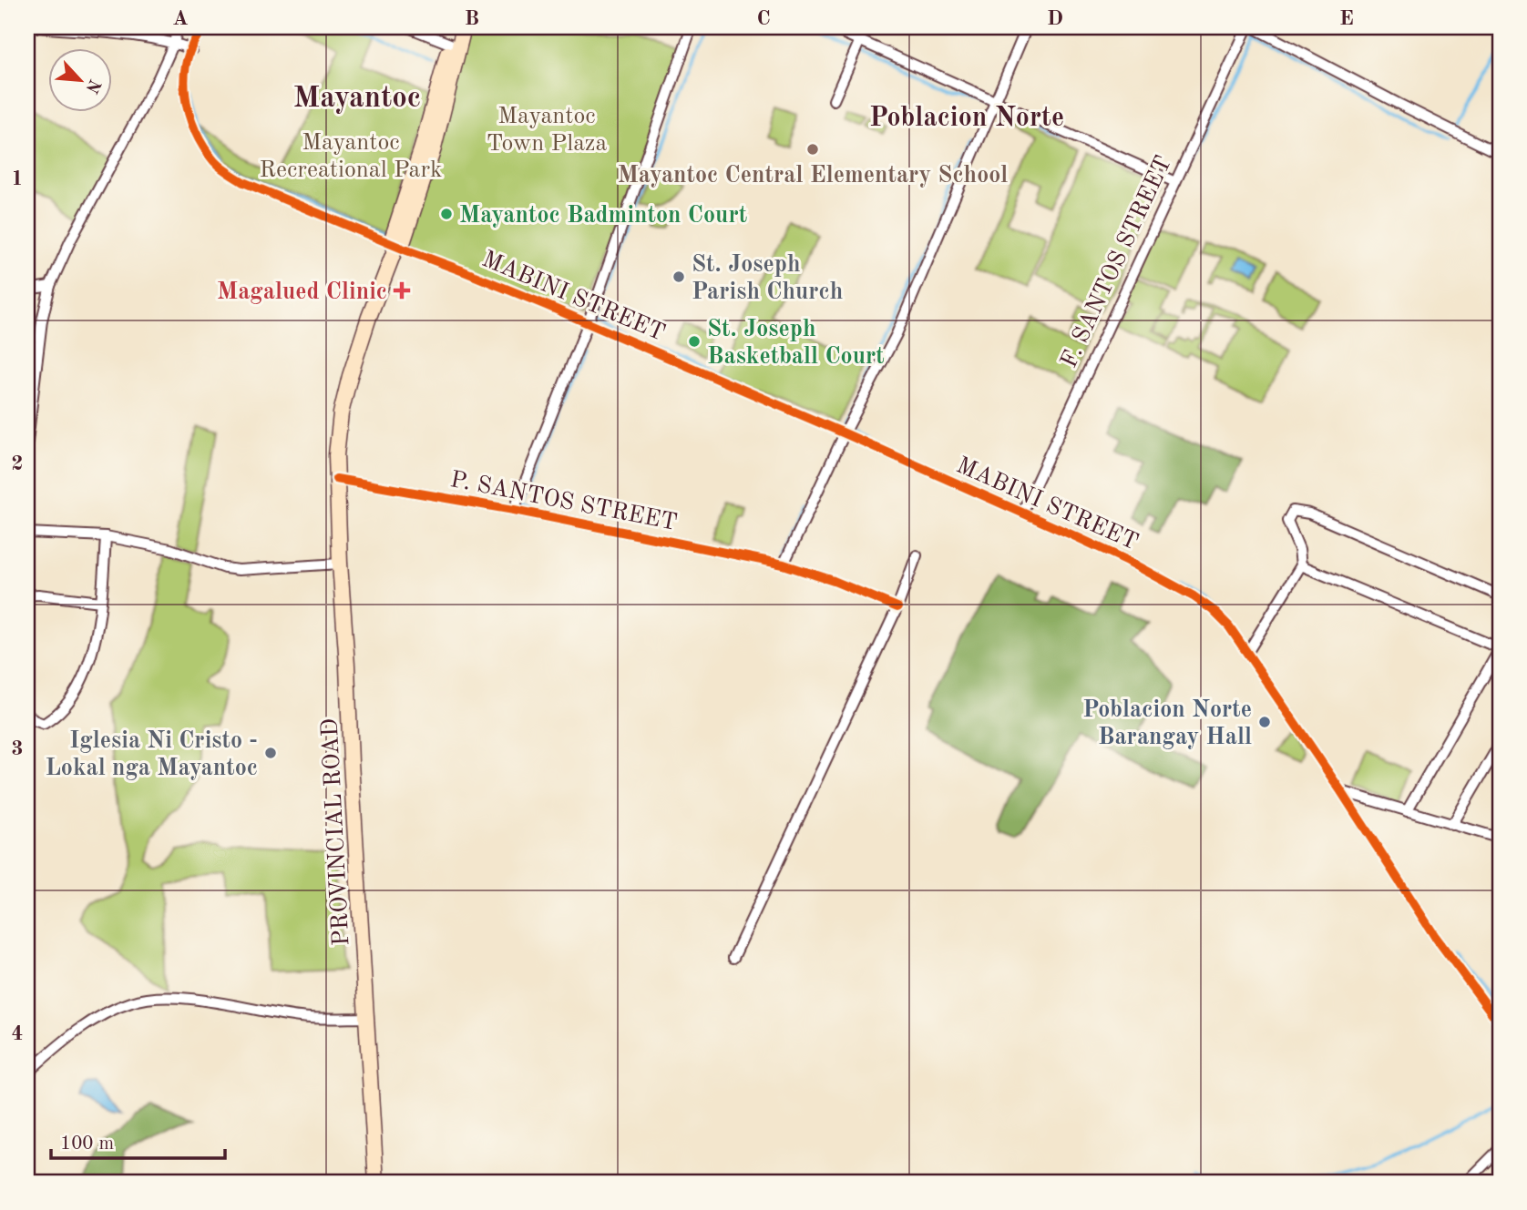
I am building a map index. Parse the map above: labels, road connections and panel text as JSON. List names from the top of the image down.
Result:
{
  "streets": {
    "main road": ["PROVINCIAL ROAD"],
    "street": ["F. SANTOS STREET", "MABINI STREET", "P. SANTOS STREET"]
  },
  "crossings": [
    ["F. SANTOS STREET", "MABINI STREET"],
    ["MABINI STREET", "PROVINCIAL ROAD"],
    ["P. SANTOS STREET", "PROVINCIAL ROAD"]
  ],
  "districts": ["Mayantoc", "Poblacion Norte"],
  "parks": ["Mayantoc Town Plaza", "Mayantoc Recreational Park"],
  "places": {
    "other": [
      "Mayantoc Central Elementary School",
      "Mayantoc Badminton Court",
      "St. Joseph Parish Church",
      "St. Joseph Basketball Court",
      "Poblacion Norte Barangay Hall",
      "Iglesia Ni Cristo - Lokal nga Mayantoc"
    ],
    "health": ["Magalued Clinic"]
  },
  "scale_bar": "100 m",
  "north": "bottom right",
  "grid": {
    "columns": [
      "A",
      "B",
      "C",
      "D",
      "E"
    ],
    "rows": [
      "1",
      "2",
      "3",
      "4"
    ]
  }
}
